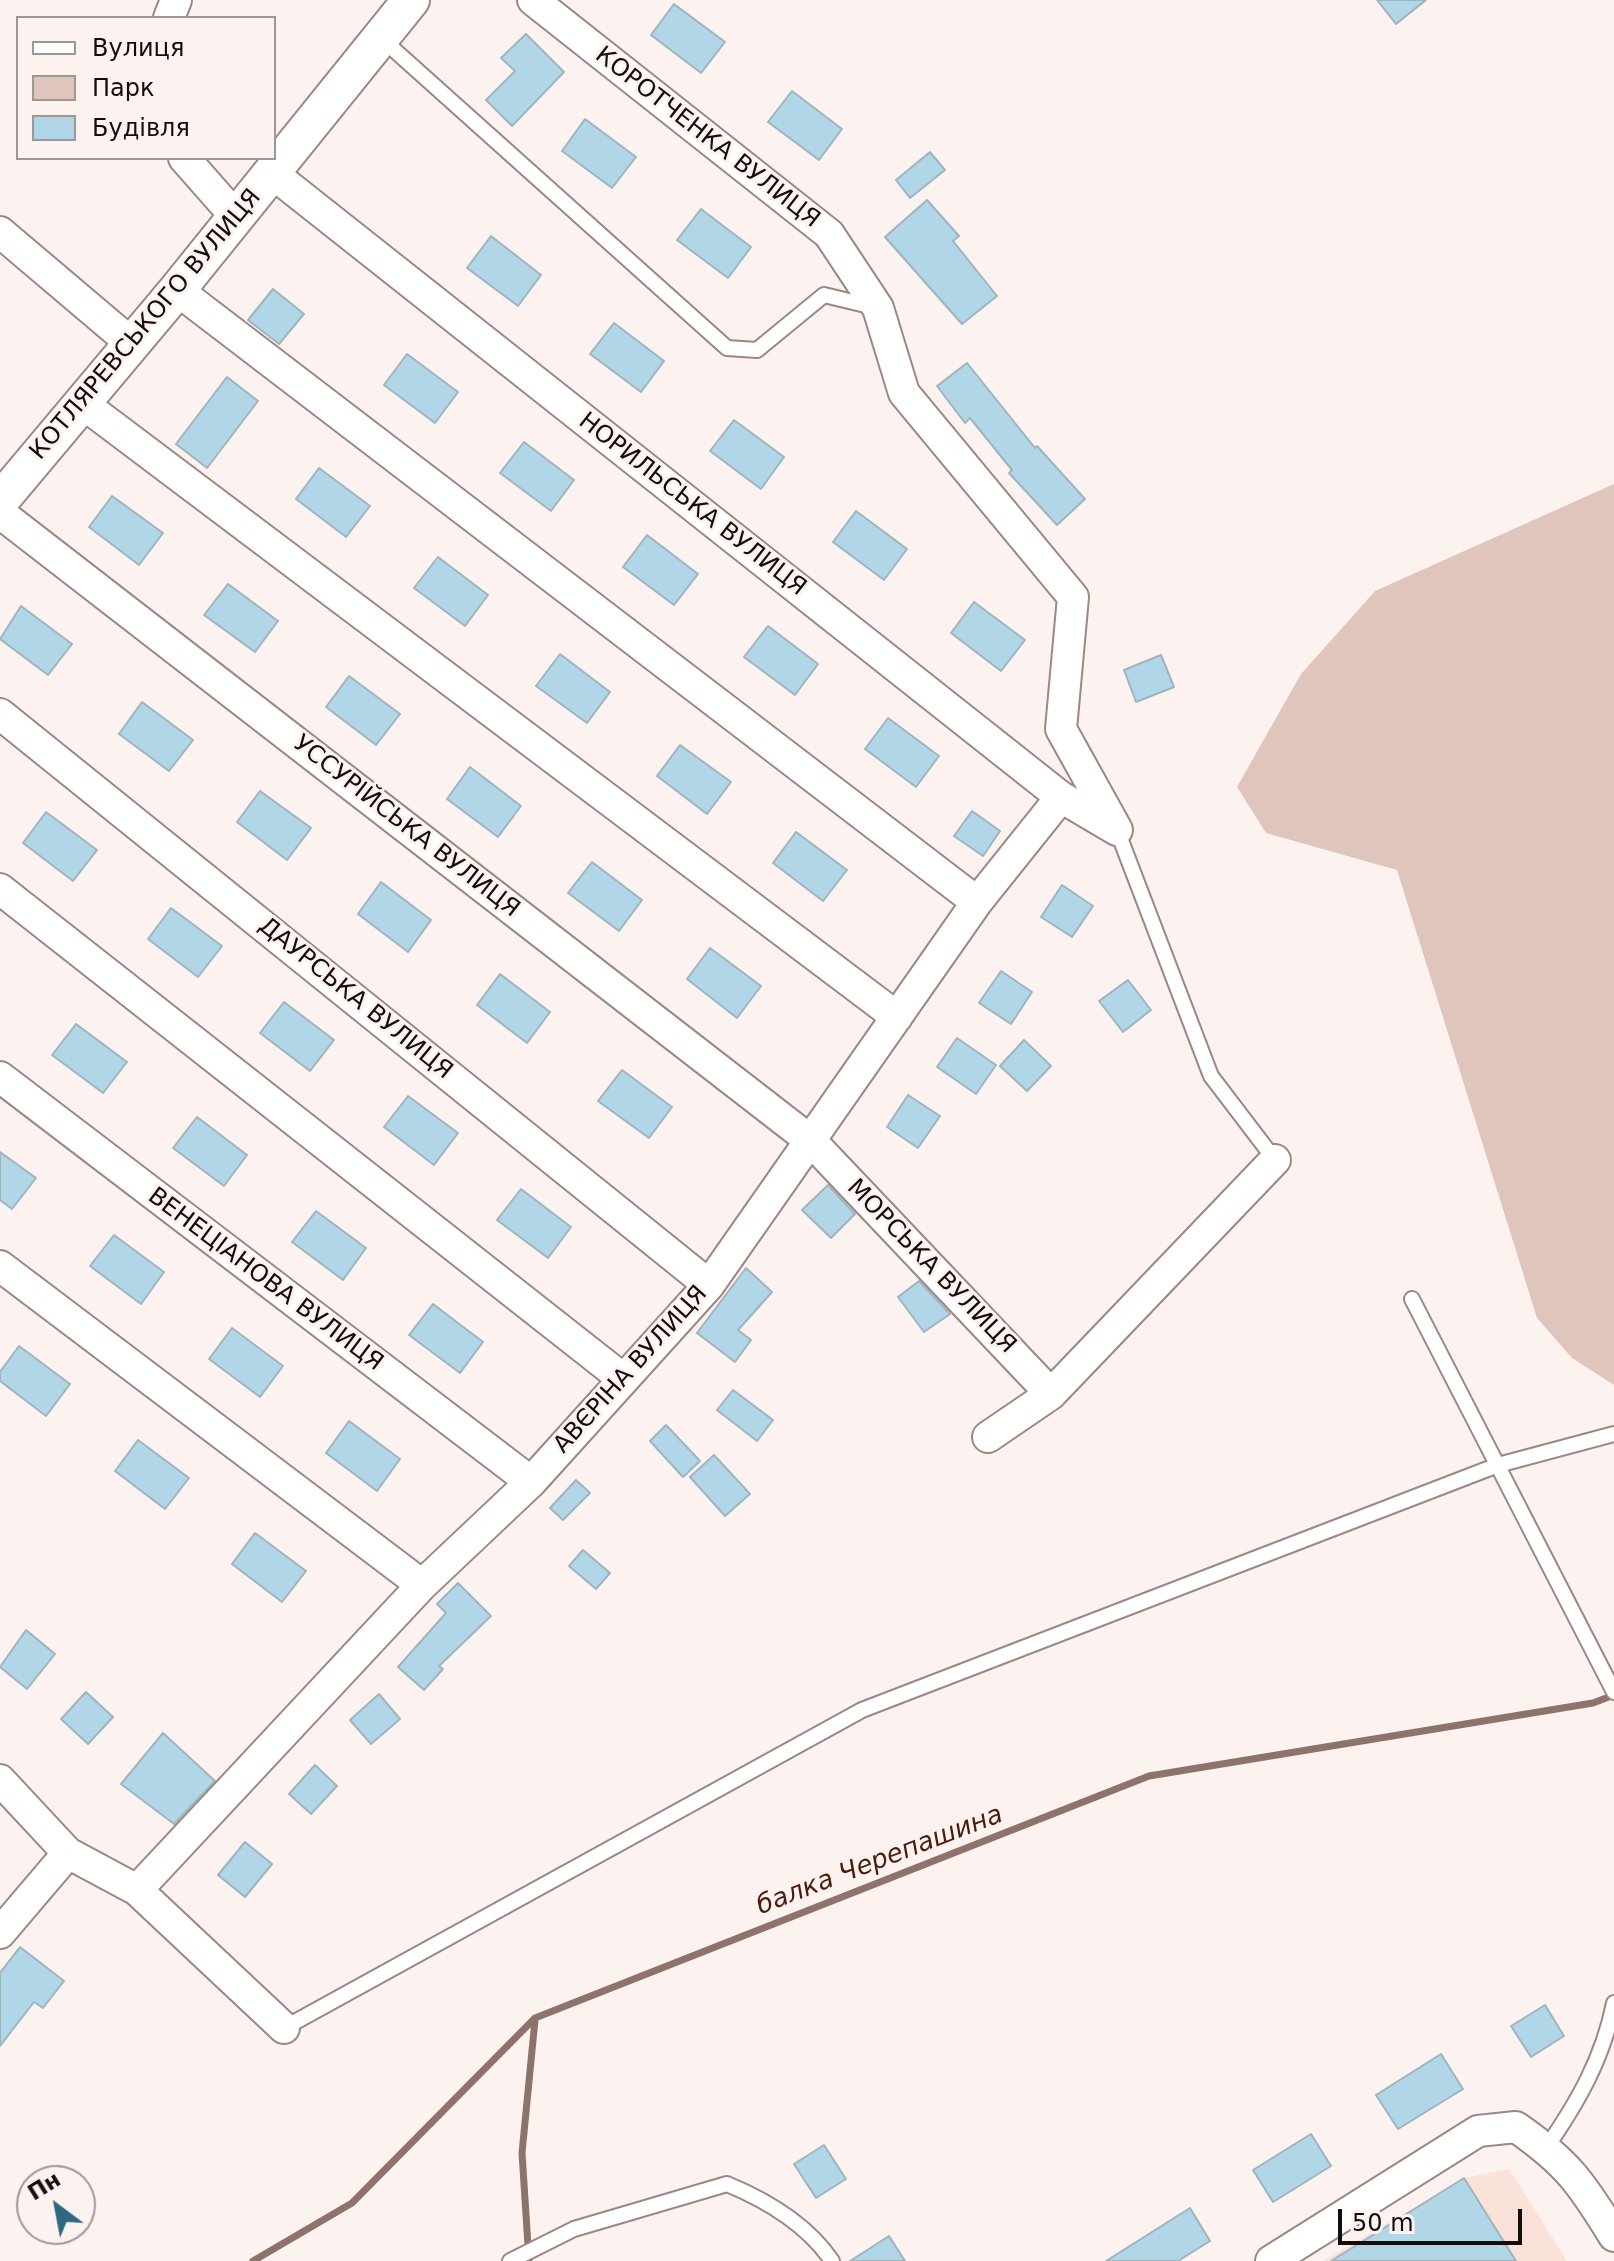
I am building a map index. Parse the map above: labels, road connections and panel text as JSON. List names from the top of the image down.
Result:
{
  "streets": {
    "street": [
      "КОРОТЧЕНКА ВУЛИЦЯ",
      "КОТЛЯРЕВСЬКОГО ВУЛИЦЯ",
      "НОРИЛЬСЬКА ВУЛИЦЯ",
      "УССУРІЙСЬКА ВУЛИЦЯ",
      "ДАУРСЬКА ВУЛИЦЯ",
      "МОРСЬКА ВУЛИЦЯ",
      "ВЕНЕЦІАНОВА ВУЛИЦЯ",
      "АВЄРІНА ВУЛИЦЯ"
    ]
  },
  "crossings": [
    ["КОРОТЧЕНКА ВУЛИЦЯ", "НОРИЛЬСЬКА ВУЛИЦЯ"],
    ["КОТЛЯРЕВСЬКОГО ВУЛИЦЯ", "НОРИЛЬСЬКА ВУЛИЦЯ"],
    ["КОТЛЯРЕВСЬКОГО ВУЛИЦЯ", "УССУРІЙСЬКА ВУЛИЦЯ"],
    ["НОРИЛЬСЬКА ВУЛИЦЯ", "АВЄРІНА ВУЛИЦЯ"],
    ["УССУРІЙСЬКА ВУЛИЦЯ", "МОРСЬКА ВУЛИЦЯ"],
    ["УССУРІЙСЬКА ВУЛИЦЯ", "АВЄРІНА ВУЛИЦЯ"],
    ["ДАУРСЬКА ВУЛИЦЯ", "АВЄРІНА ВУЛИЦЯ"],
    ["МОРСЬКА ВУЛИЦЯ", "АВЄРІНА ВУЛИЦЯ"],
    ["ВЕНЕЦІАНОВА ВУЛИЦЯ", "АВЄРІНА ВУЛИЦЯ"]
  ],
  "water": ["балка Черепашина"],
  "legend": ["Вулиця", "Парк", "Будівля"],
  "scale_bar": "50 m",
  "north": "top left"
}
